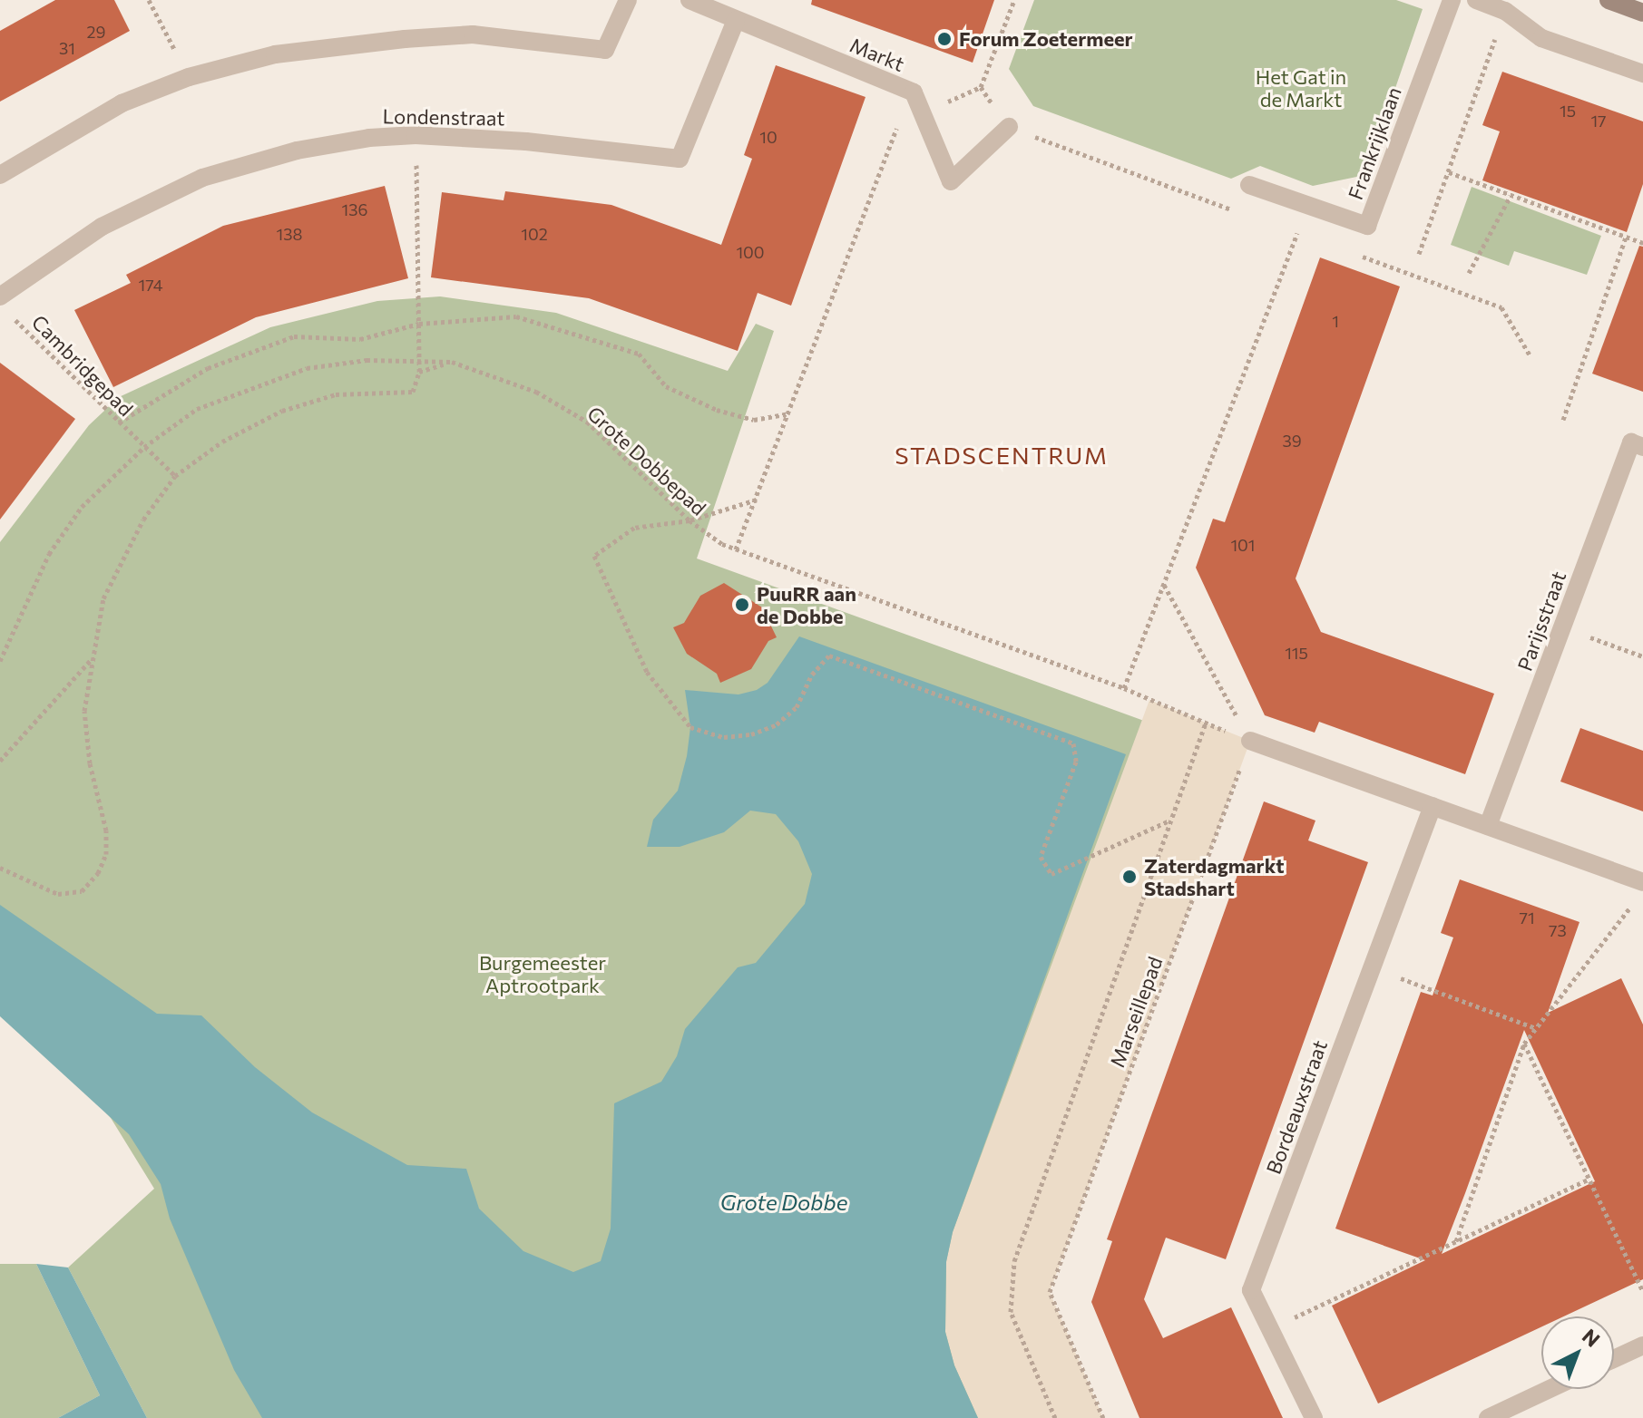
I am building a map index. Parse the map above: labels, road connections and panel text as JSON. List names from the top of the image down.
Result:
{
  "streets": {
    "street": [
      "Markt",
      "Londenstraat",
      "Frankrijklaan",
      "Parijsstraat",
      "Bordeauxstraat"
    ],
    "path": ["Cambridgepad", "Grote Dobbepad", "Marseillepad"]
  },
  "crossings": [
    ["Markt", "Londenstraat"],
    ["Cambridgepad", "Grote Dobbepad"]
  ],
  "districts": ["STADSCENTRUM"],
  "water": ["Grote Dobbe"],
  "parks": ["Het Gat in de Markt", "Burgemeester Aptrootpark"],
  "places": ["Forum Zoetermeer", "PuuRR aan de Dobbe", "Zaterdagmarkt Stadshart"],
  "house_numbers": [
    "29",
    "31",
    "15",
    "17",
    "10",
    "136",
    "138",
    "102",
    "100",
    "174",
    "1",
    "39",
    "101",
    "115",
    "71",
    "73"
  ],
  "north": "top right"
}
